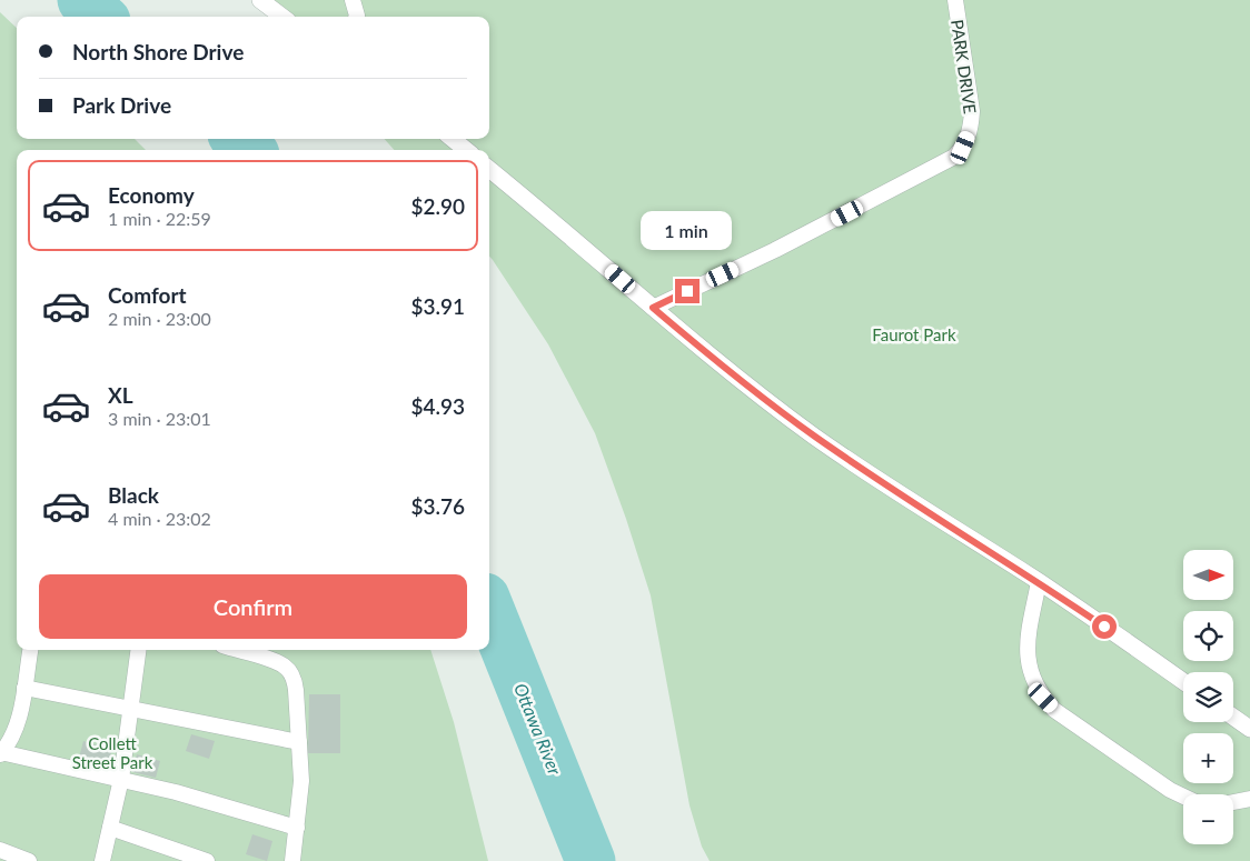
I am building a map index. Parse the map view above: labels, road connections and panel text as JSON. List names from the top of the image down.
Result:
{
  "streets": {
    "lane": ["PARK DRIVE"]
  },
  "water": ["Ottawa River"],
  "parks": ["Faurot Park", "Collett Street Park"],
  "north": "right",
  "page": {
    "banner": ["North Shore Drive", "Park Drive"],
    "list": [
      {
        "name": "Economy",
        "note": "1 min · 22:59",
        "value": "$2.90"
      },
      {
        "name": "Comfort",
        "note": "2 min · 23:00",
        "value": "$3.91"
      },
      {
        "name": "XL",
        "note": "3 min · 23:01",
        "value": "$4.93"
      },
      {
        "name": "Black",
        "note": "4 min · 23:02",
        "value": "$3.76"
      }
    ],
    "bubble": "1 min",
    "map_buttons": ["+", "−"],
    "buttons": "Confirm"
  }
}
